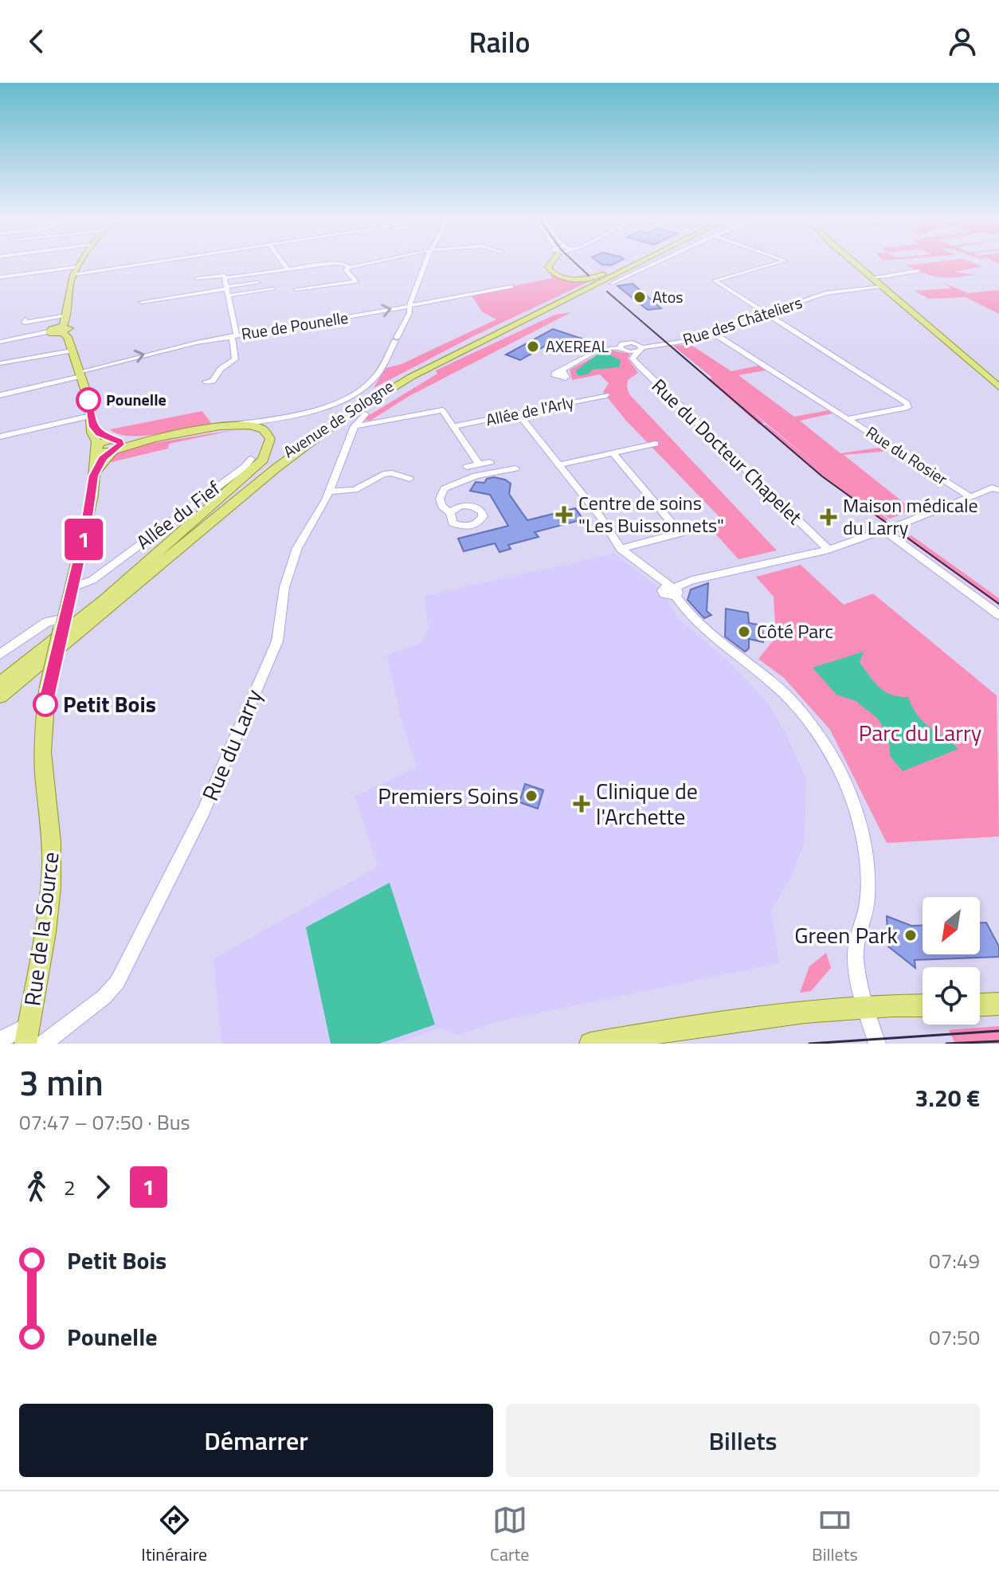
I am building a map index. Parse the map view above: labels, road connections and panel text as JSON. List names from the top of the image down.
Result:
{
  "streets": {
    "main road": ["Avenue de Sologne", "Rue de la Source"],
    "street": [
      "Rue des Châteliers",
      "Rue de Pounelle",
      "Allée de l'Arly",
      "Rue du Docteur Chapelet",
      "Rue du Rosier",
      "Allée du Fief",
      "Rue du Larry"
    ]
  },
  "crossings": [
    ["Rue des Châteliers", "Rue du Docteur Chapelet"],
    ["Rue des Châteliers", "Rue du Rosier"],
    ["Rue de Pounelle", "Rue de la Source"],
    ["Allée du Fief", "Rue de la Source"]
  ],
  "parks": ["Parc du Larry"],
  "places": {
    "other": [
      "Atos",
      "AXEREAL",
      "Pounelle",
      "Côté Parc",
      "Petit Bois",
      "Premiers Soins",
      "Green Park"
    ],
    "health": ["Centre de soins \"Les Buissonnets\"", "Maison médicale du Larry", "Clinique de l'Archette"]
  },
  "lines": ["bus line 1"],
  "north": "bottom left",
  "page": {
    "header": "Railo",
    "on_map": "1",
    "heading": ["3 min", "07:47 – 07:50 · Bus", "3.20 €"],
    "legs": ["2", "1"],
    "list": [
      {
        "name": "Petit Bois",
        "value": "07:49"
      },
      {
        "name": "Pounelle",
        "value": "07:50"
      }
    ],
    "buttons": ["Démarrer", "Billets"],
    "tabs": ["Itinéraire", "Carte", "Billets"]
  }
}
